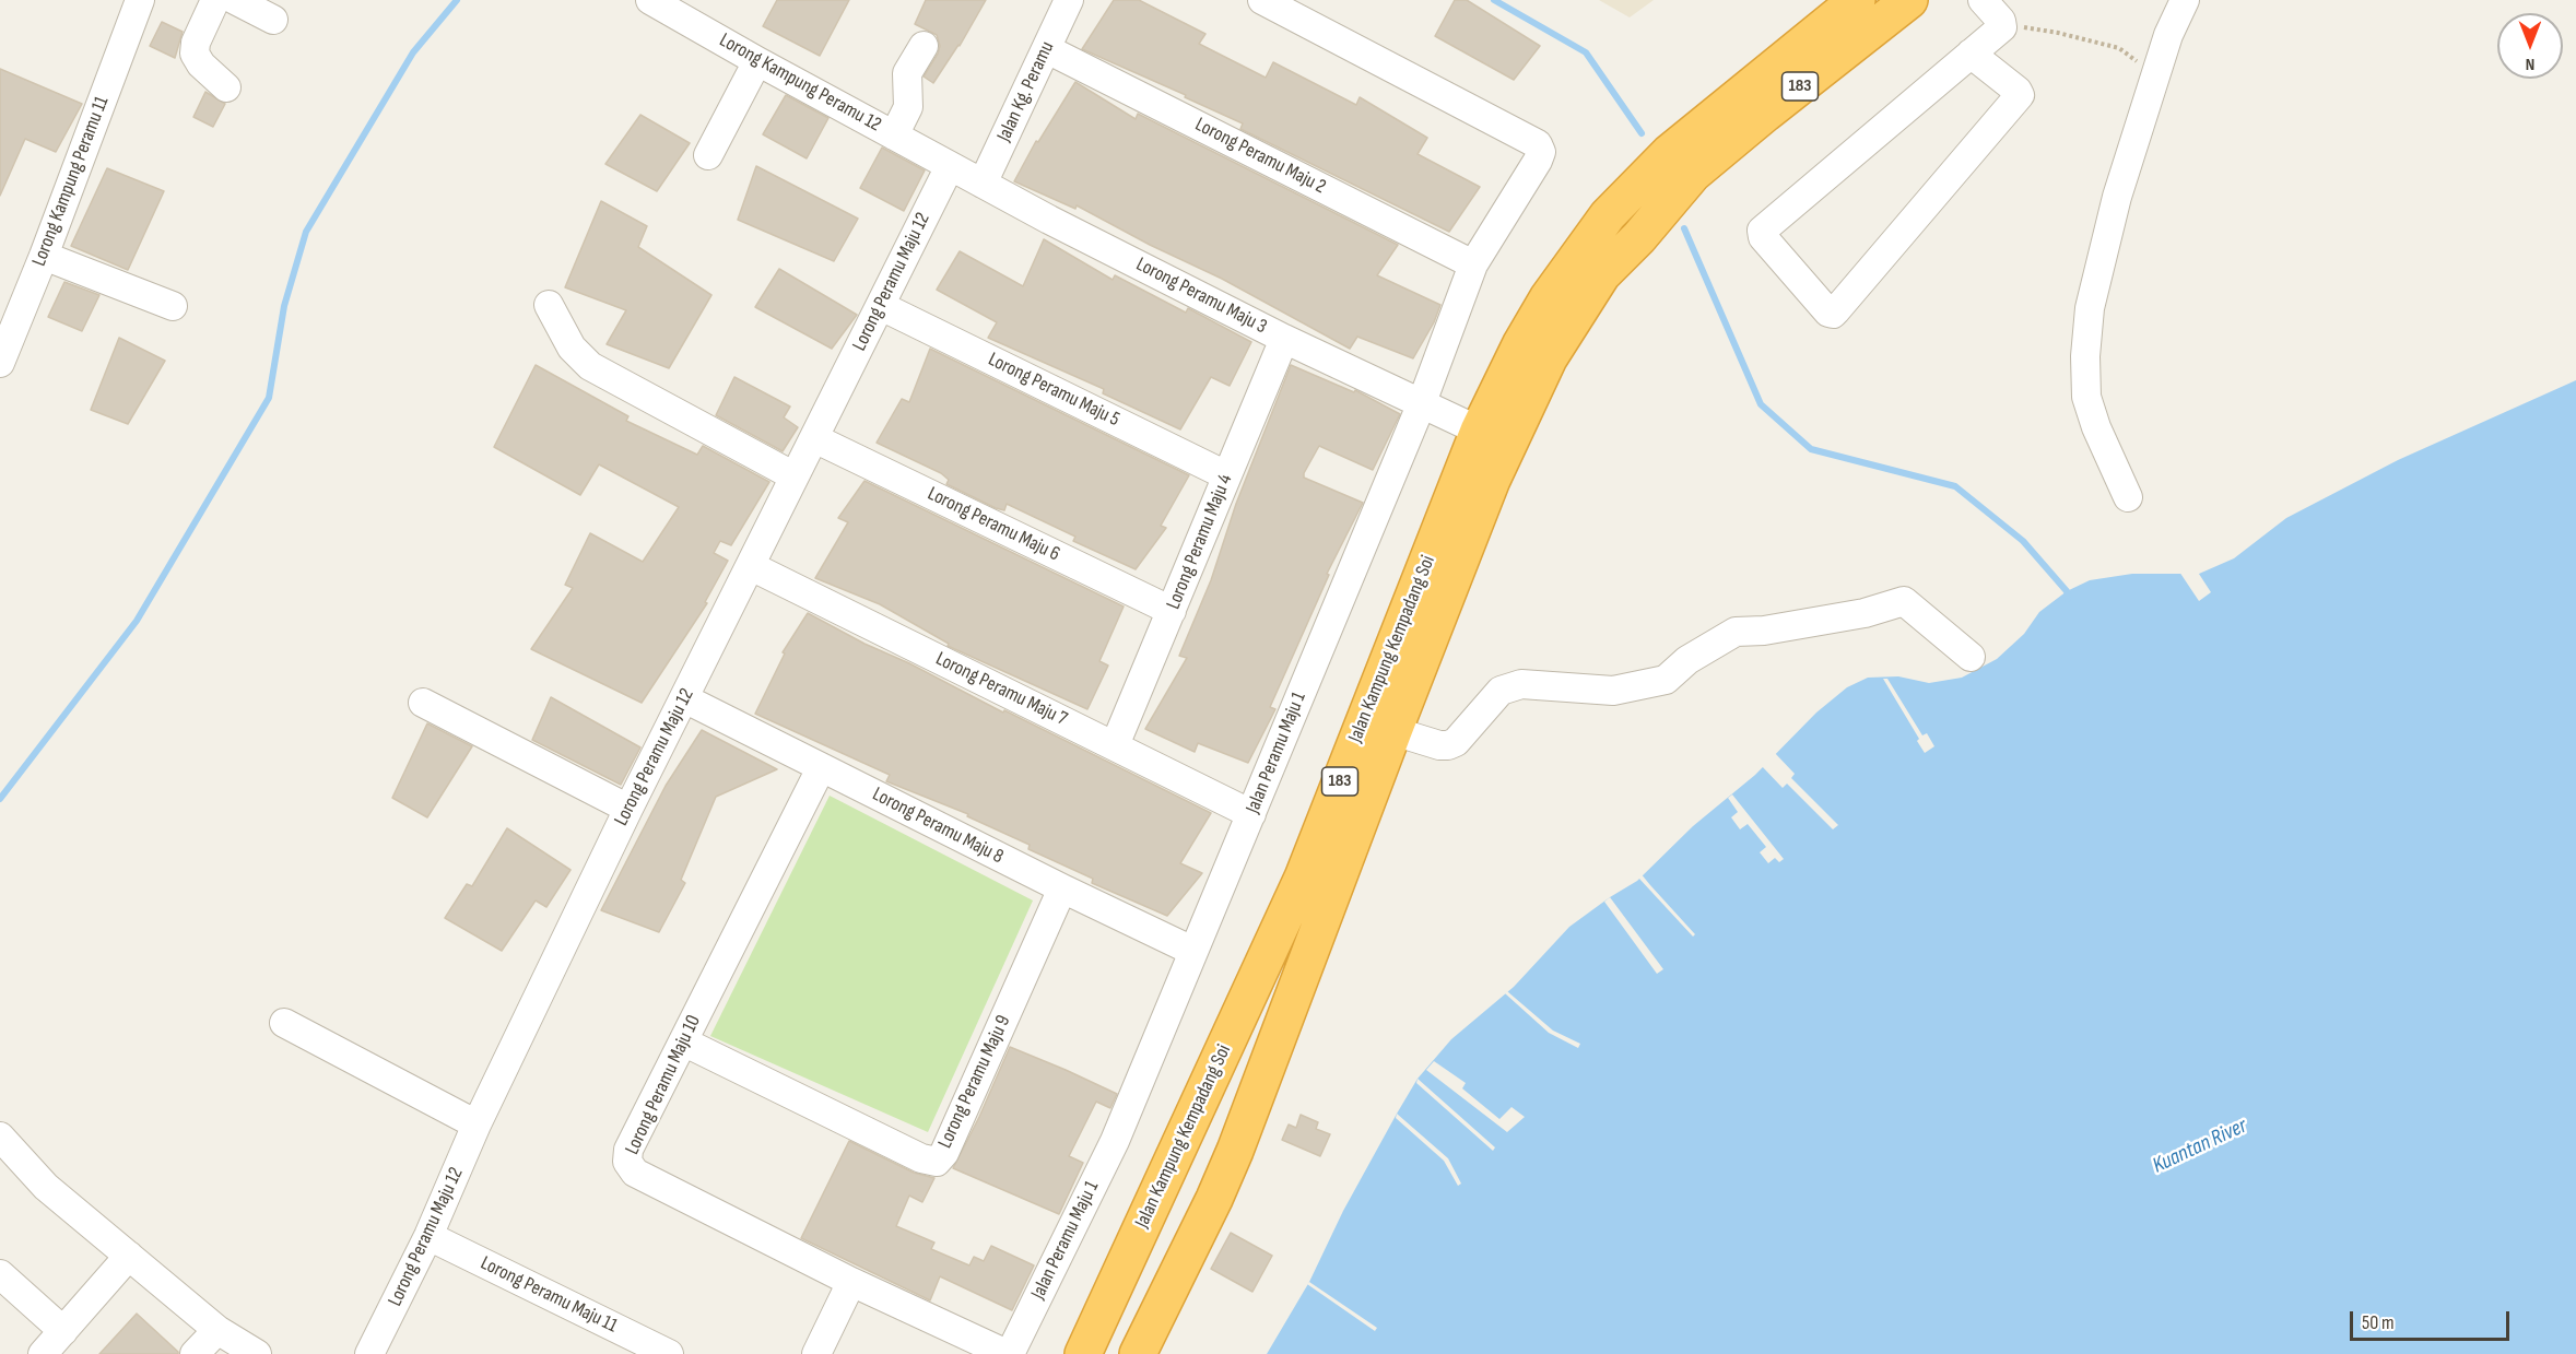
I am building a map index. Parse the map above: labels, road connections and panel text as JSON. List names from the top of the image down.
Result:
{
  "streets": {
    "highway": ["183", "Jalan Kampung Kempadang Soi"],
    "street": [
      "Lorong Kampung Peramu 12",
      "Jalan Kg. Peramu",
      "Lorong Peramu Maju 2",
      "Lorong Kampung Peramu 11",
      "Lorong Peramu Maju 12",
      "Lorong Peramu Maju 3",
      "Lorong Peramu Maju 5",
      "Lorong Peramu Maju 6",
      "Lorong Peramu Maju 4",
      "Lorong Peramu Maju 7",
      "Jalan Peramu Maju 1",
      "Lorong Peramu Maju 8",
      "Lorong Peramu Maju 9",
      "Lorong Peramu Maju 10",
      "Lorong Peramu Maju 11"
    ]
  },
  "crossings": [
    ["Lorong Kampung Peramu 12", "Jalan Kg. Peramu"],
    ["Lorong Kampung Peramu 12", "Lorong Peramu Maju 12"],
    ["Lorong Kampung Peramu 12", "Lorong Peramu Maju 3"],
    ["183", "Jalan Kampung Kempadang Soi"],
    ["Jalan Kg. Peramu", "Lorong Peramu Maju 2"],
    ["Jalan Kg. Peramu", "Lorong Peramu Maju 3"],
    ["Lorong Peramu Maju 2", "Jalan Peramu Maju 1"],
    ["Lorong Peramu Maju 12", "Lorong Peramu Maju 5"],
    ["Lorong Peramu Maju 12", "Lorong Peramu Maju 6"],
    ["Lorong Peramu Maju 12", "Lorong Peramu Maju 7"],
    ["Lorong Peramu Maju 12", "Lorong Peramu Maju 8"],
    ["Lorong Peramu Maju 12", "Lorong Peramu Maju 11"],
    ["Lorong Peramu Maju 3", "Lorong Peramu Maju 4"],
    ["Lorong Peramu Maju 3", "Jalan Kampung Kempadang Soi"],
    ["Lorong Peramu Maju 3", "Jalan Peramu Maju 1"],
    ["Lorong Peramu Maju 5", "Lorong Peramu Maju 4"],
    ["Lorong Peramu Maju 6", "Lorong Peramu Maju 4"],
    ["Lorong Peramu Maju 4", "Lorong Peramu Maju 7"],
    ["Lorong Peramu Maju 7", "Jalan Peramu Maju 1"],
    ["Jalan Peramu Maju 1", "Lorong Peramu Maju 8"],
    ["Jalan Peramu Maju 1", "Lorong Peramu Maju 10"],
    ["Lorong Peramu Maju 8", "Lorong Peramu Maju 9"],
    ["Lorong Peramu Maju 8", "Lorong Peramu Maju 10"],
    ["Lorong Peramu Maju 9", "Lorong Peramu Maju 10"]
  ],
  "water": ["Kuantan River"],
  "scale_bar": "50 m",
  "north": "bottom"
}
